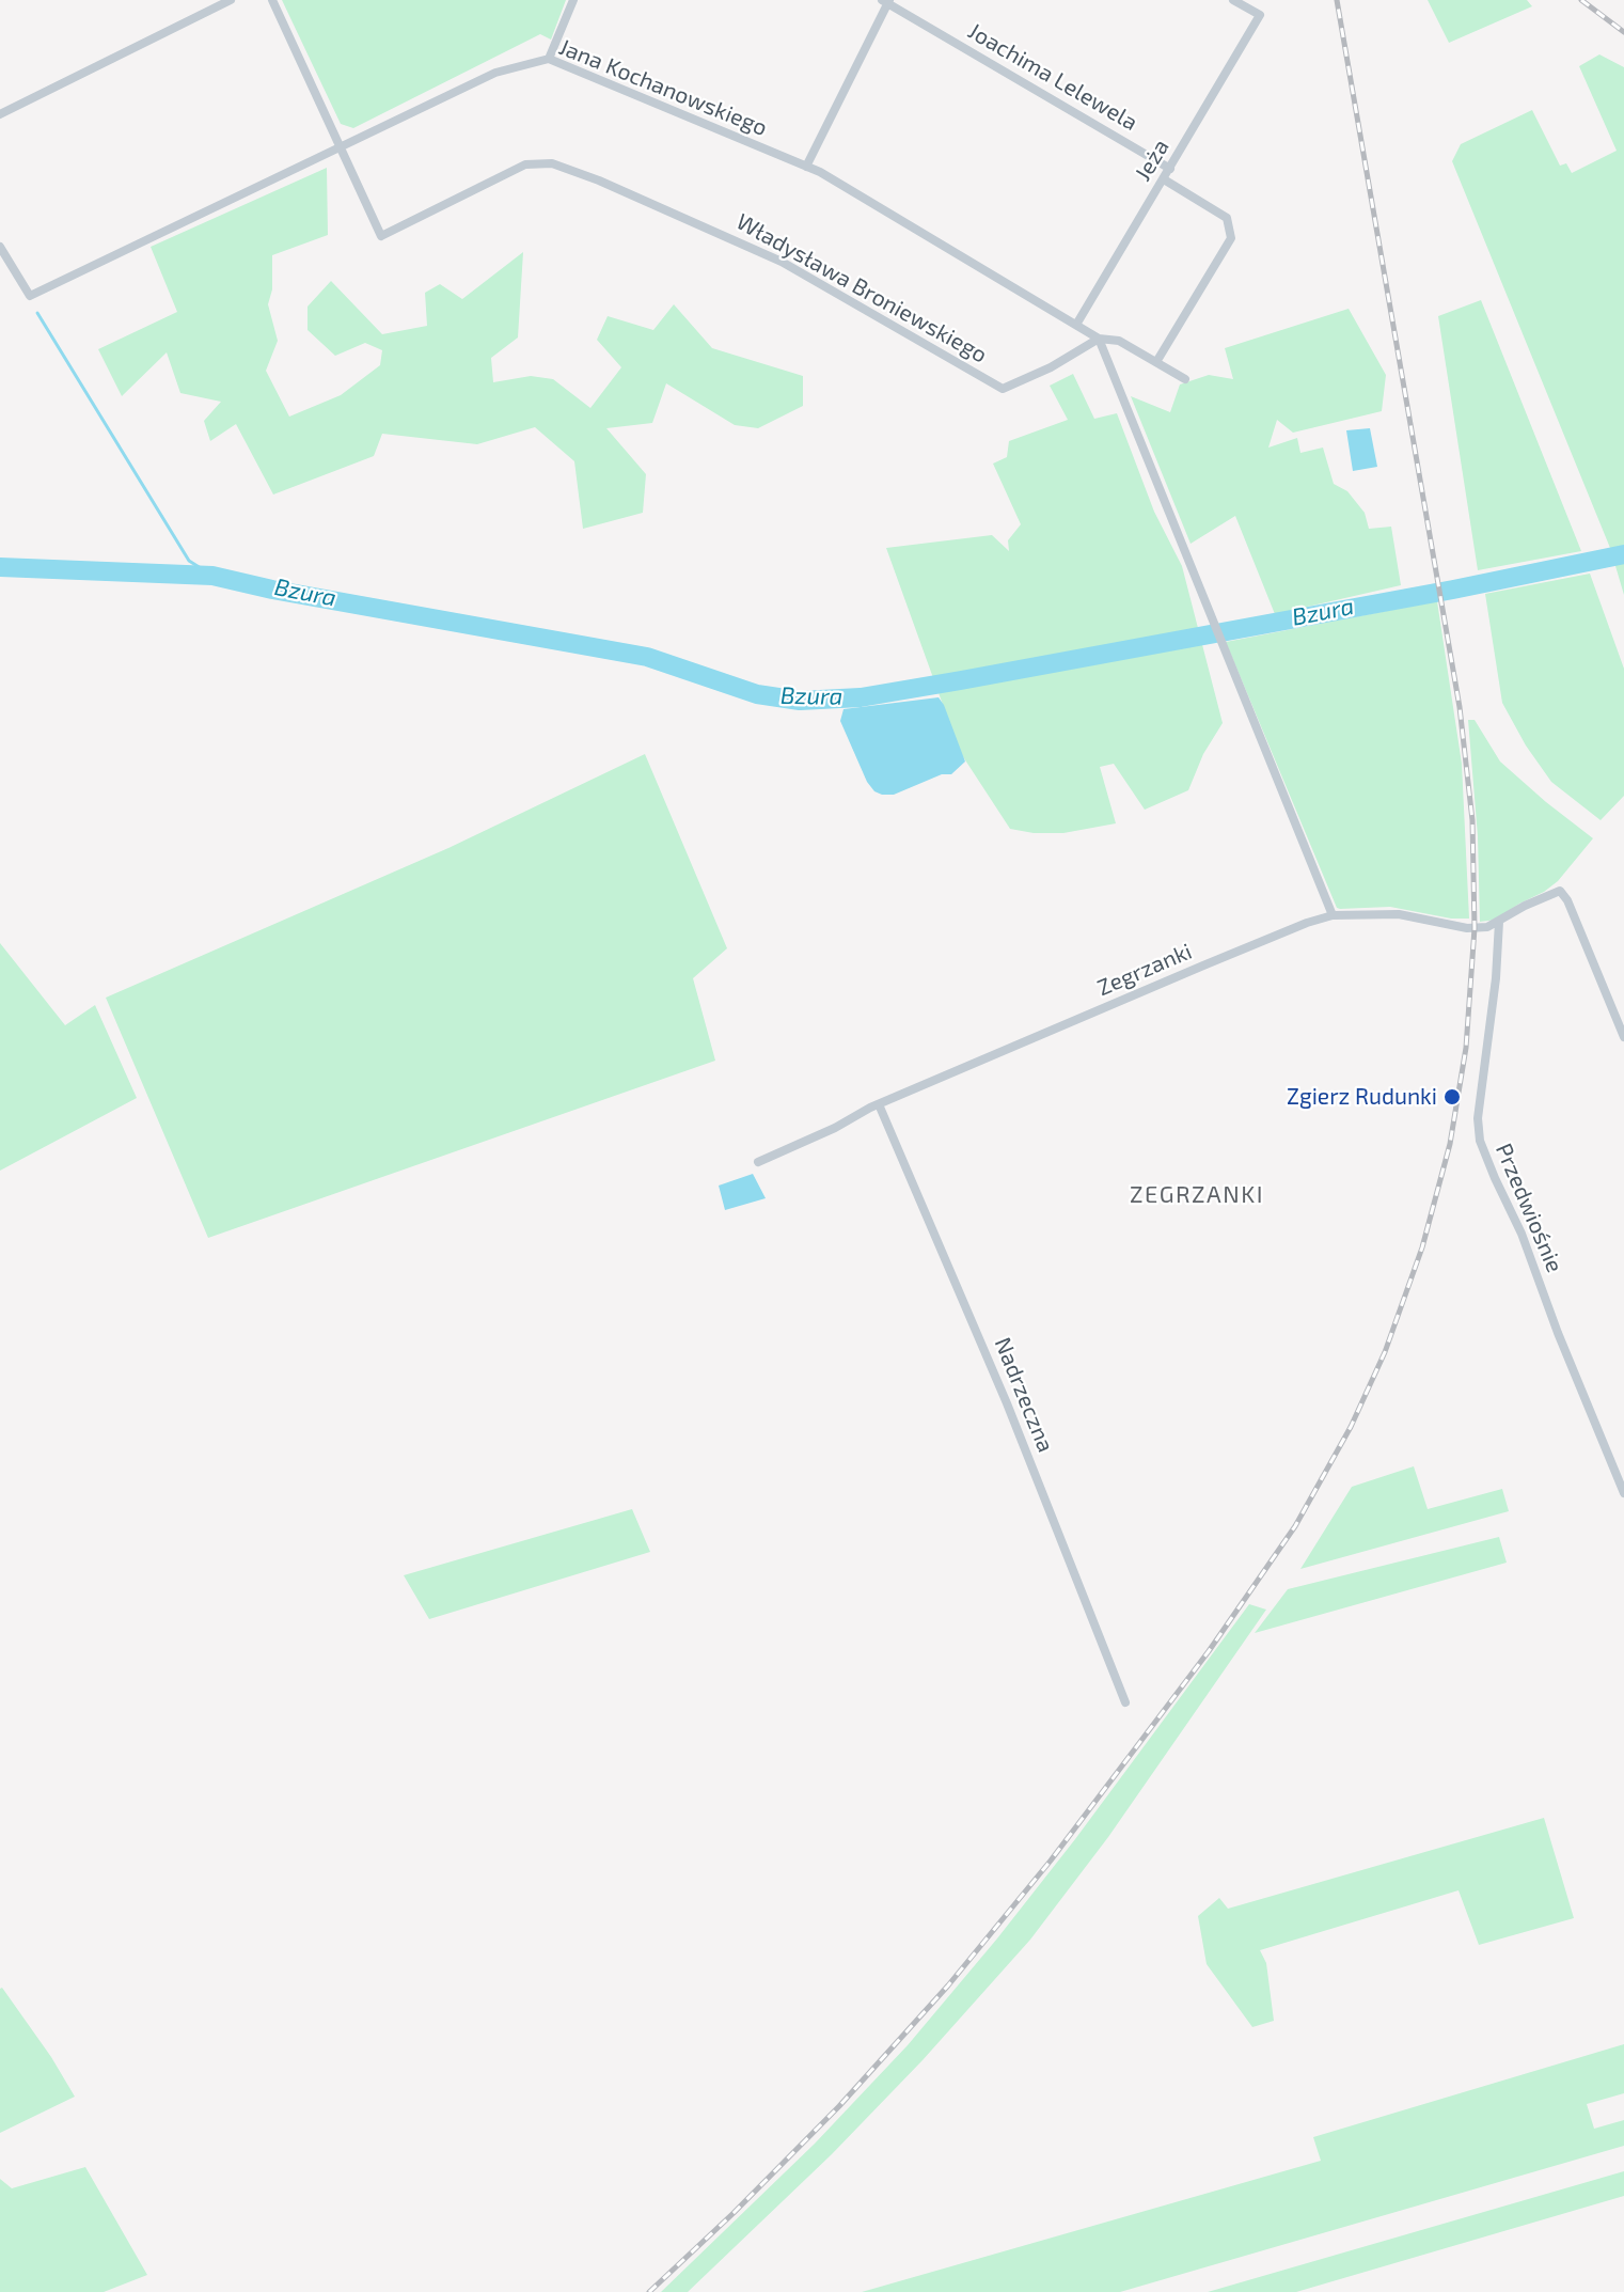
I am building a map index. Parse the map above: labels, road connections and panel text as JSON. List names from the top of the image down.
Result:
{
  "streets": {
    "street": [
      "Joachima Lelewela",
      "Jana Kochanowskiego",
      "Jeża",
      "Władysława Broniewskiego",
      "Zegrzanki",
      "Przedwiośnie",
      "Nadrzeczna"
    ]
  },
  "crossings": [
    ["Joachima Lelewela", "Jeża"],
    ["Jana Kochanowskiego", "Jeża"],
    ["Jana Kochanowskiego", "Władysława Broniewskiego"],
    ["Zegrzanki", "Przedwiośnie"],
    ["Zegrzanki", "Nadrzeczna"]
  ],
  "districts": ["ZEGRZANKI"],
  "water": ["Bzura"],
  "places": ["Zgierz Rudunki"]
}
